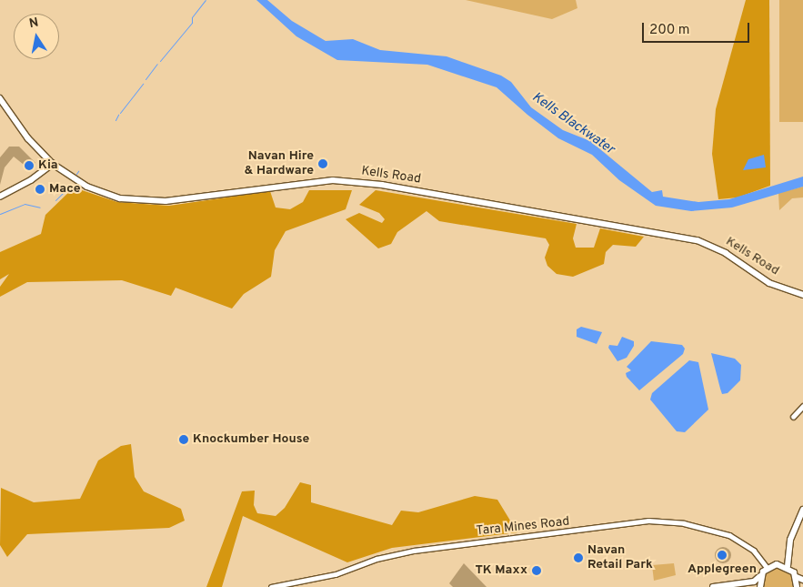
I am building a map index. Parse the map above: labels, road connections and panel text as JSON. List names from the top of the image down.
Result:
{
  "streets": {
    "main road": ["Kells Road"],
    "street": ["Tara Mines Road"]
  },
  "water": ["Kells Blackwater"],
  "places": [
    "Navan Hire & Hardware",
    "Kia",
    "Mace",
    "Knockumber House",
    "Applegreen",
    "Navan Retail Park",
    "TK Maxx"
  ],
  "scale_bar": "200 m",
  "north": "top"
}
